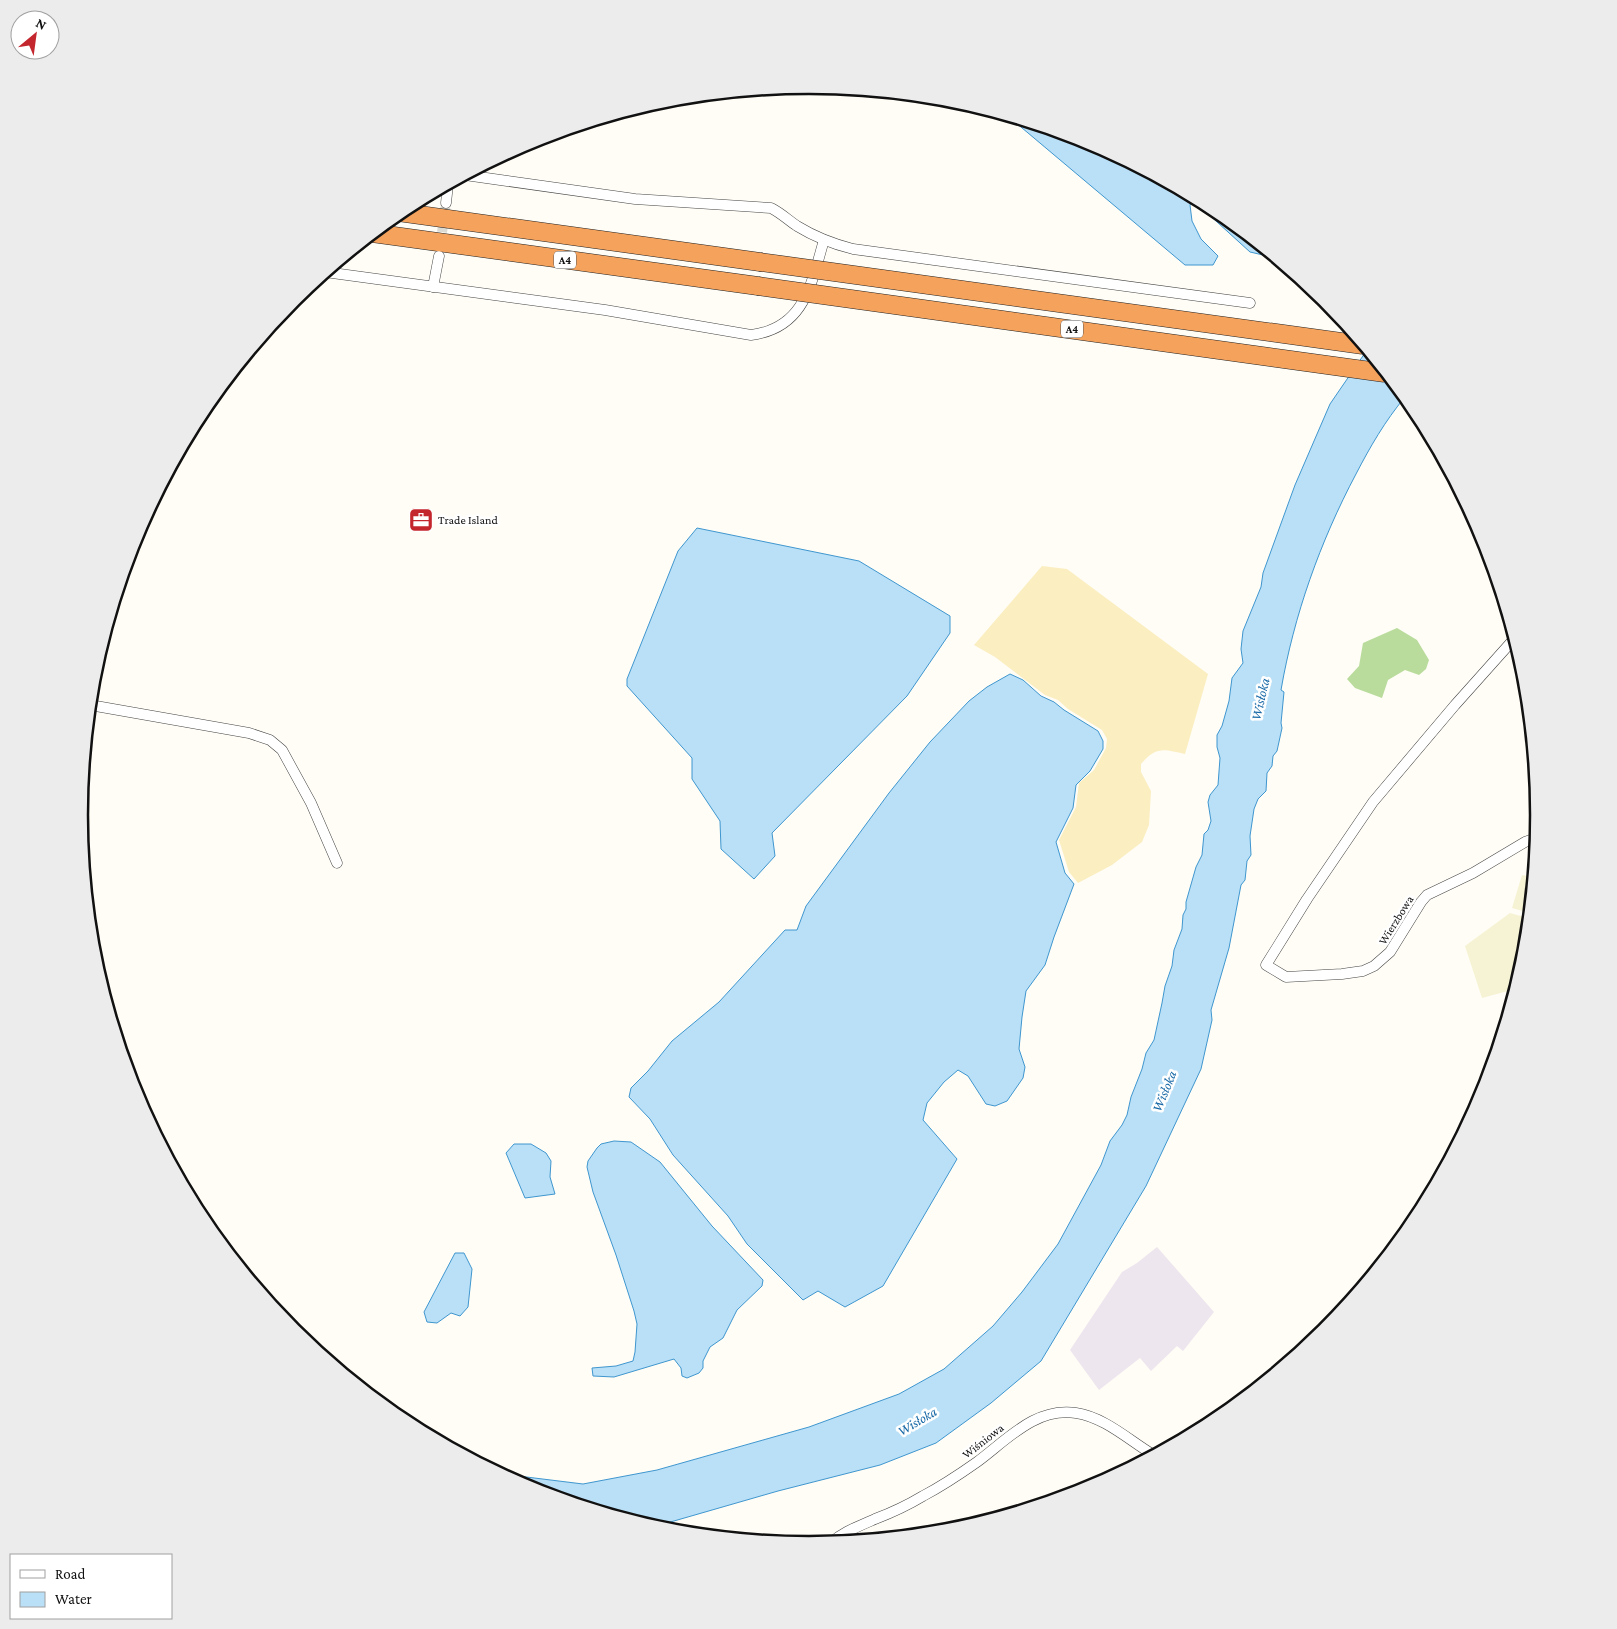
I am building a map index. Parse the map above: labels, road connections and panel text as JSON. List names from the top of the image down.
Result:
{
  "streets": {
    "highway": ["A4"],
    "street": ["Wierzbowa", "Wiśniowa"]
  },
  "water": ["Wisłoka"],
  "places": {
    "office": ["Trade Island"]
  },
  "legend": ["Road", "Water"],
  "north": "top right"
}
